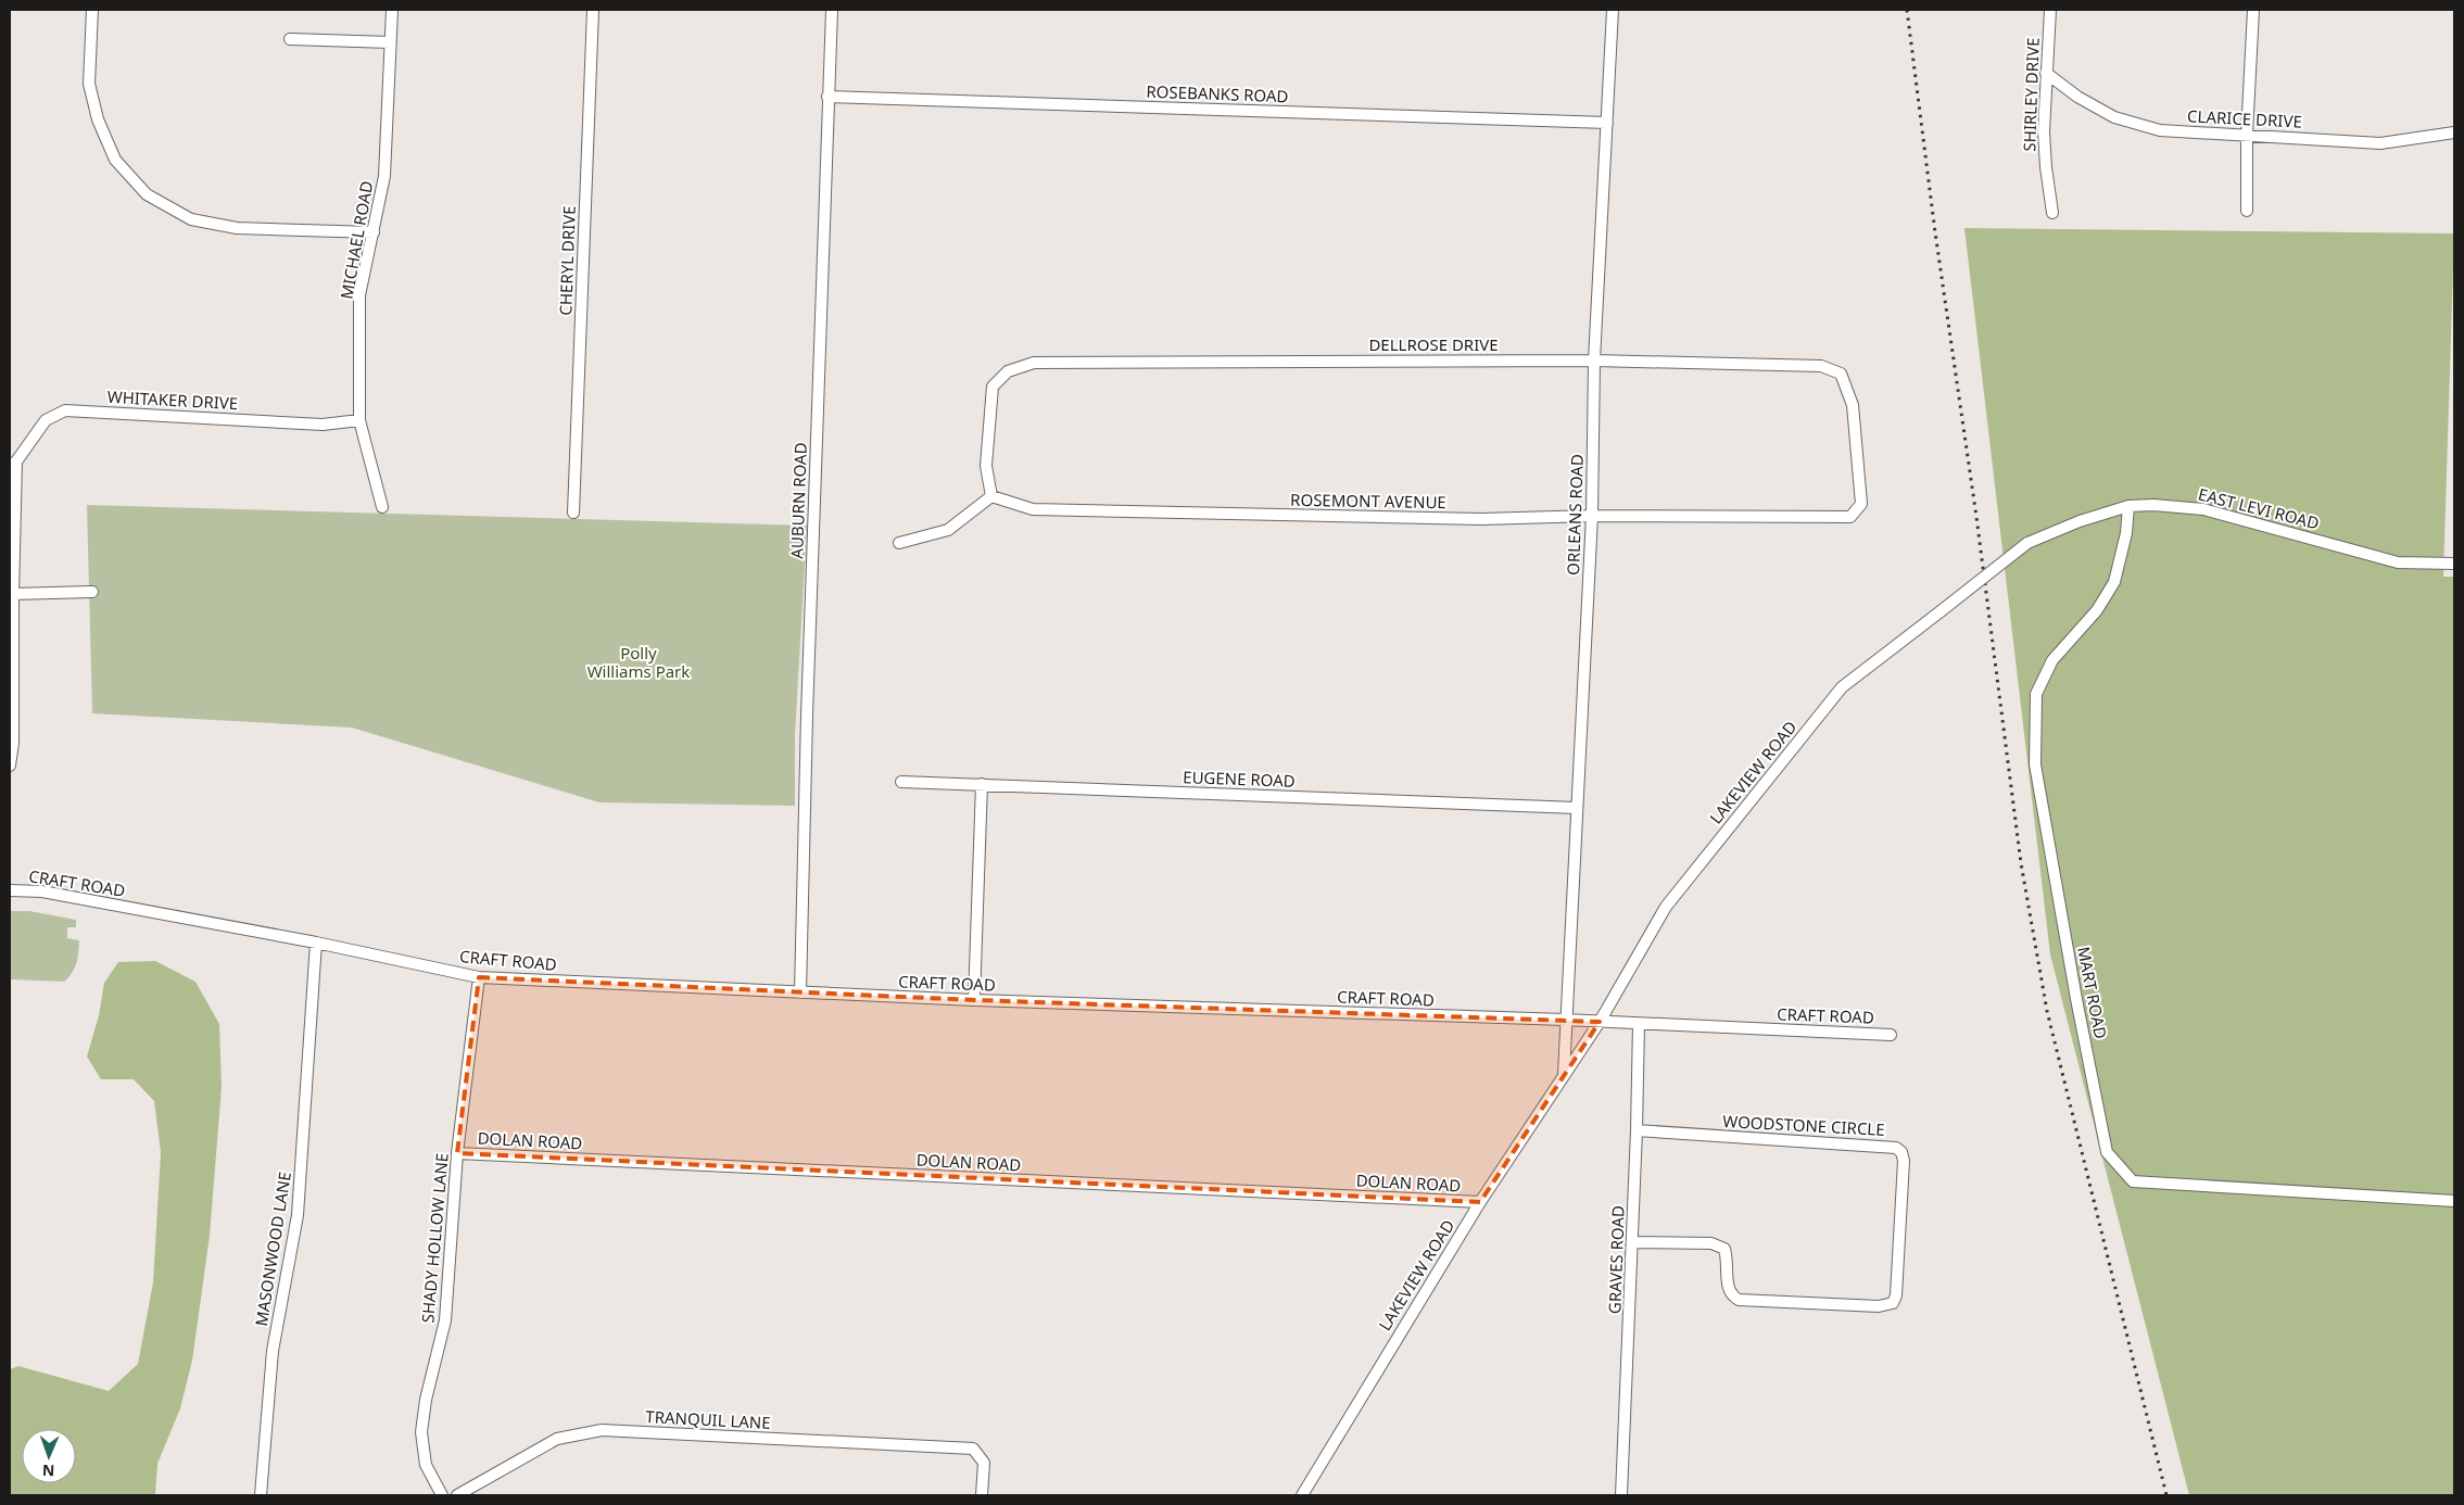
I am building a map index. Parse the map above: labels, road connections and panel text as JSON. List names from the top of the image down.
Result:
{
  "streets": {
    "street": [
      "ROSEBANKS ROAD",
      "SHIRLEY DRIVE",
      "CLARICE DRIVE",
      "MICHAEL ROAD",
      "CHERYL DRIVE",
      "DELLROSE DRIVE",
      "WHITAKER DRIVE",
      "AUBURN ROAD",
      "ROSEMONT AVENUE",
      "EAST LEVI ROAD",
      "ORLEANS ROAD",
      "LAKEVIEW ROAD",
      "EUGENE ROAD",
      "CRAFT ROAD",
      "MART ROAD",
      "WOODSTONE CIRCLE",
      "DOLAN ROAD",
      "SHADY HOLLOW LANE",
      "MASONWOOD LANE",
      "GRAVES ROAD",
      "TRANQUIL LANE"
    ]
  },
  "crossings": [
    ["ROSEBANKS ROAD", "AUBURN ROAD"],
    ["ROSEBANKS ROAD", "ORLEANS ROAD"],
    ["SHIRLEY DRIVE", "CLARICE DRIVE"],
    ["MICHAEL ROAD", "WHITAKER DRIVE"],
    ["DELLROSE DRIVE", "ROSEMONT AVENUE"],
    ["DELLROSE DRIVE", "ORLEANS ROAD"],
    ["AUBURN ROAD", "CRAFT ROAD"],
    ["ROSEMONT AVENUE", "ORLEANS ROAD"],
    ["EAST LEVI ROAD", "LAKEVIEW ROAD"],
    ["EAST LEVI ROAD", "MART ROAD"],
    ["ORLEANS ROAD", "EUGENE ROAD"],
    ["ORLEANS ROAD", "CRAFT ROAD"],
    ["LAKEVIEW ROAD", "CRAFT ROAD"],
    ["LAKEVIEW ROAD", "DOLAN ROAD"],
    ["CRAFT ROAD", "SHADY HOLLOW LANE"],
    ["CRAFT ROAD", "MASONWOOD LANE"],
    ["CRAFT ROAD", "GRAVES ROAD"],
    ["WOODSTONE CIRCLE", "GRAVES ROAD"],
    ["DOLAN ROAD", "SHADY HOLLOW LANE"]
  ],
  "parks": ["Polly Williams Park"],
  "north": "bottom"
}
